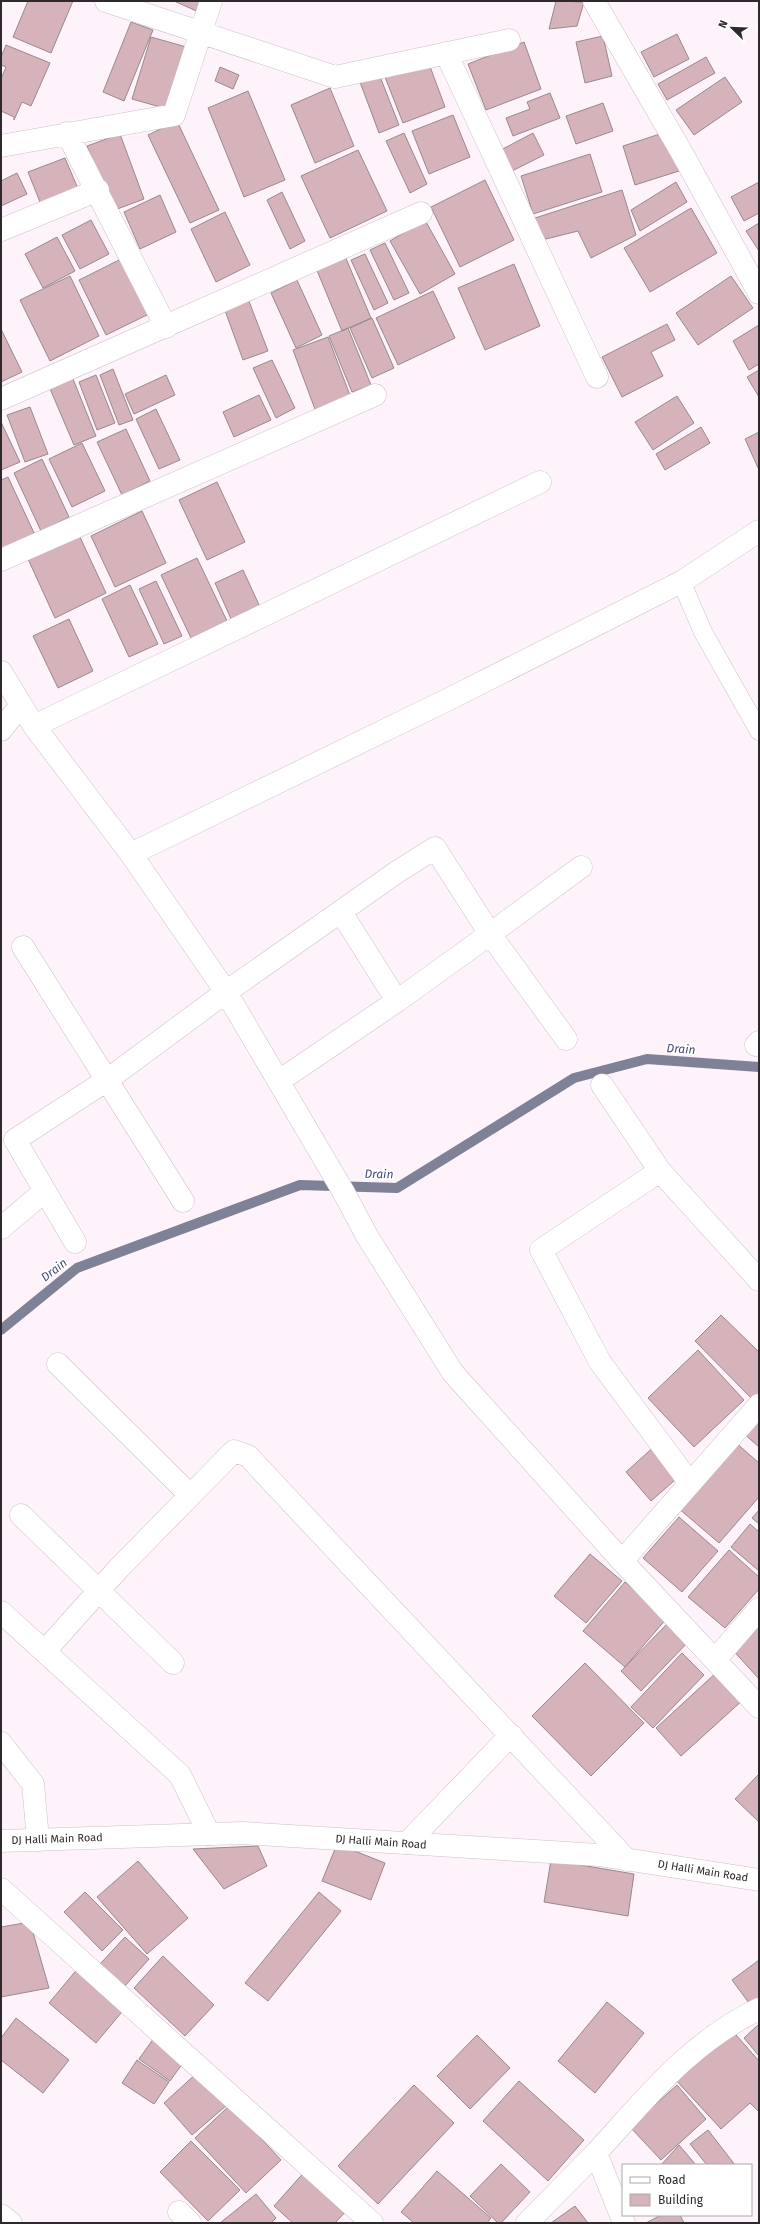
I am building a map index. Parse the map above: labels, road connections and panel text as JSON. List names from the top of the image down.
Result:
{
  "streets": {
    "street": ["DJ Halli Main Road"]
  },
  "water": ["Drain"],
  "legend": ["Road", "Building"],
  "north": "top left"
}
